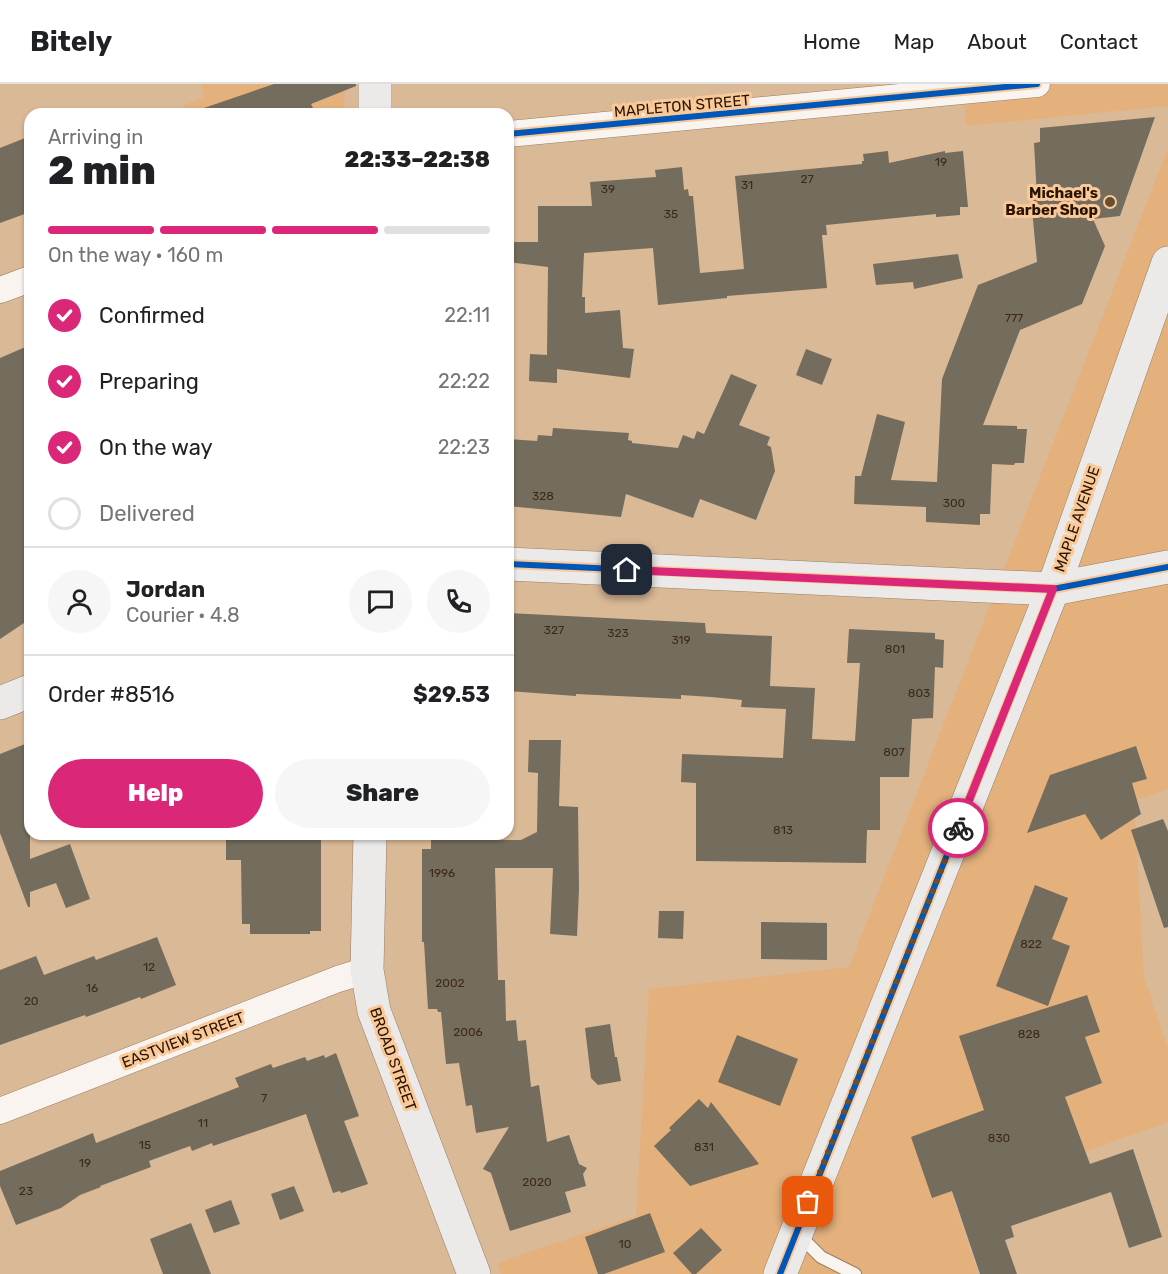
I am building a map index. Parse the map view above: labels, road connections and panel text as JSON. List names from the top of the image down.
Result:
{
  "streets": {
    "main road": ["MAPLE AVENUE", "BROAD STREET"],
    "street": ["MAPLETON STREET", "EASTVIEW STREET"]
  },
  "crossings": [
    ["EASTVIEW STREET", "BROAD STREET"]
  ],
  "places": ["Michael's Barber Shop"],
  "house_numbers": [
    "19",
    "27",
    "31",
    "39",
    "35",
    "777",
    "328",
    "300",
    "327",
    "323",
    "319",
    "801",
    "803",
    "807",
    "813",
    "1996",
    "822",
    "12",
    "2002",
    "16",
    "20",
    "2006",
    "828",
    "7",
    "11",
    "830",
    "15",
    "831",
    "19",
    "2020",
    "23",
    "10"
  ],
  "page": {
    "header": "Bitely",
    "nav": [
      "Home",
      "Map",
      "About",
      "Contact"
    ],
    "heading": ["2 min", "Arriving in", "22:33–22:38"],
    "panel": [
      "Jordan",
      "Courier · 4.8",
      "Order #8516",
      "$29.53"
    ],
    "bar": "On the way · 160 m",
    "list": [
      ["Confirmed", "22:11"],
      ["Preparing", "22:22"],
      ["On the way", "22:23"],
      "Delivered"
    ],
    "buttons": ["Help", "Share"]
  }
}
